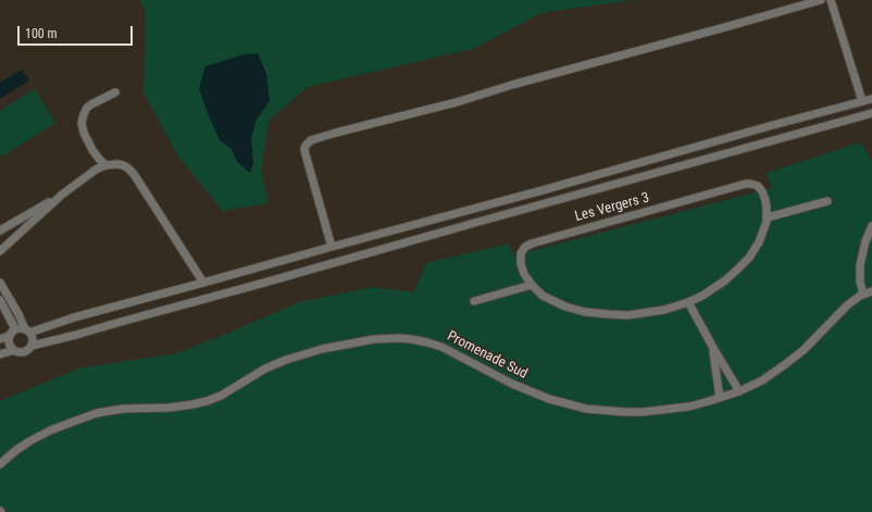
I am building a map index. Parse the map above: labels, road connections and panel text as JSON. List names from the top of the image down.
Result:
{
  "streets": {
    "street": ["Les Vergers 3", "Promenade Sud"]
  },
  "scale_bar": "100 m"
}
